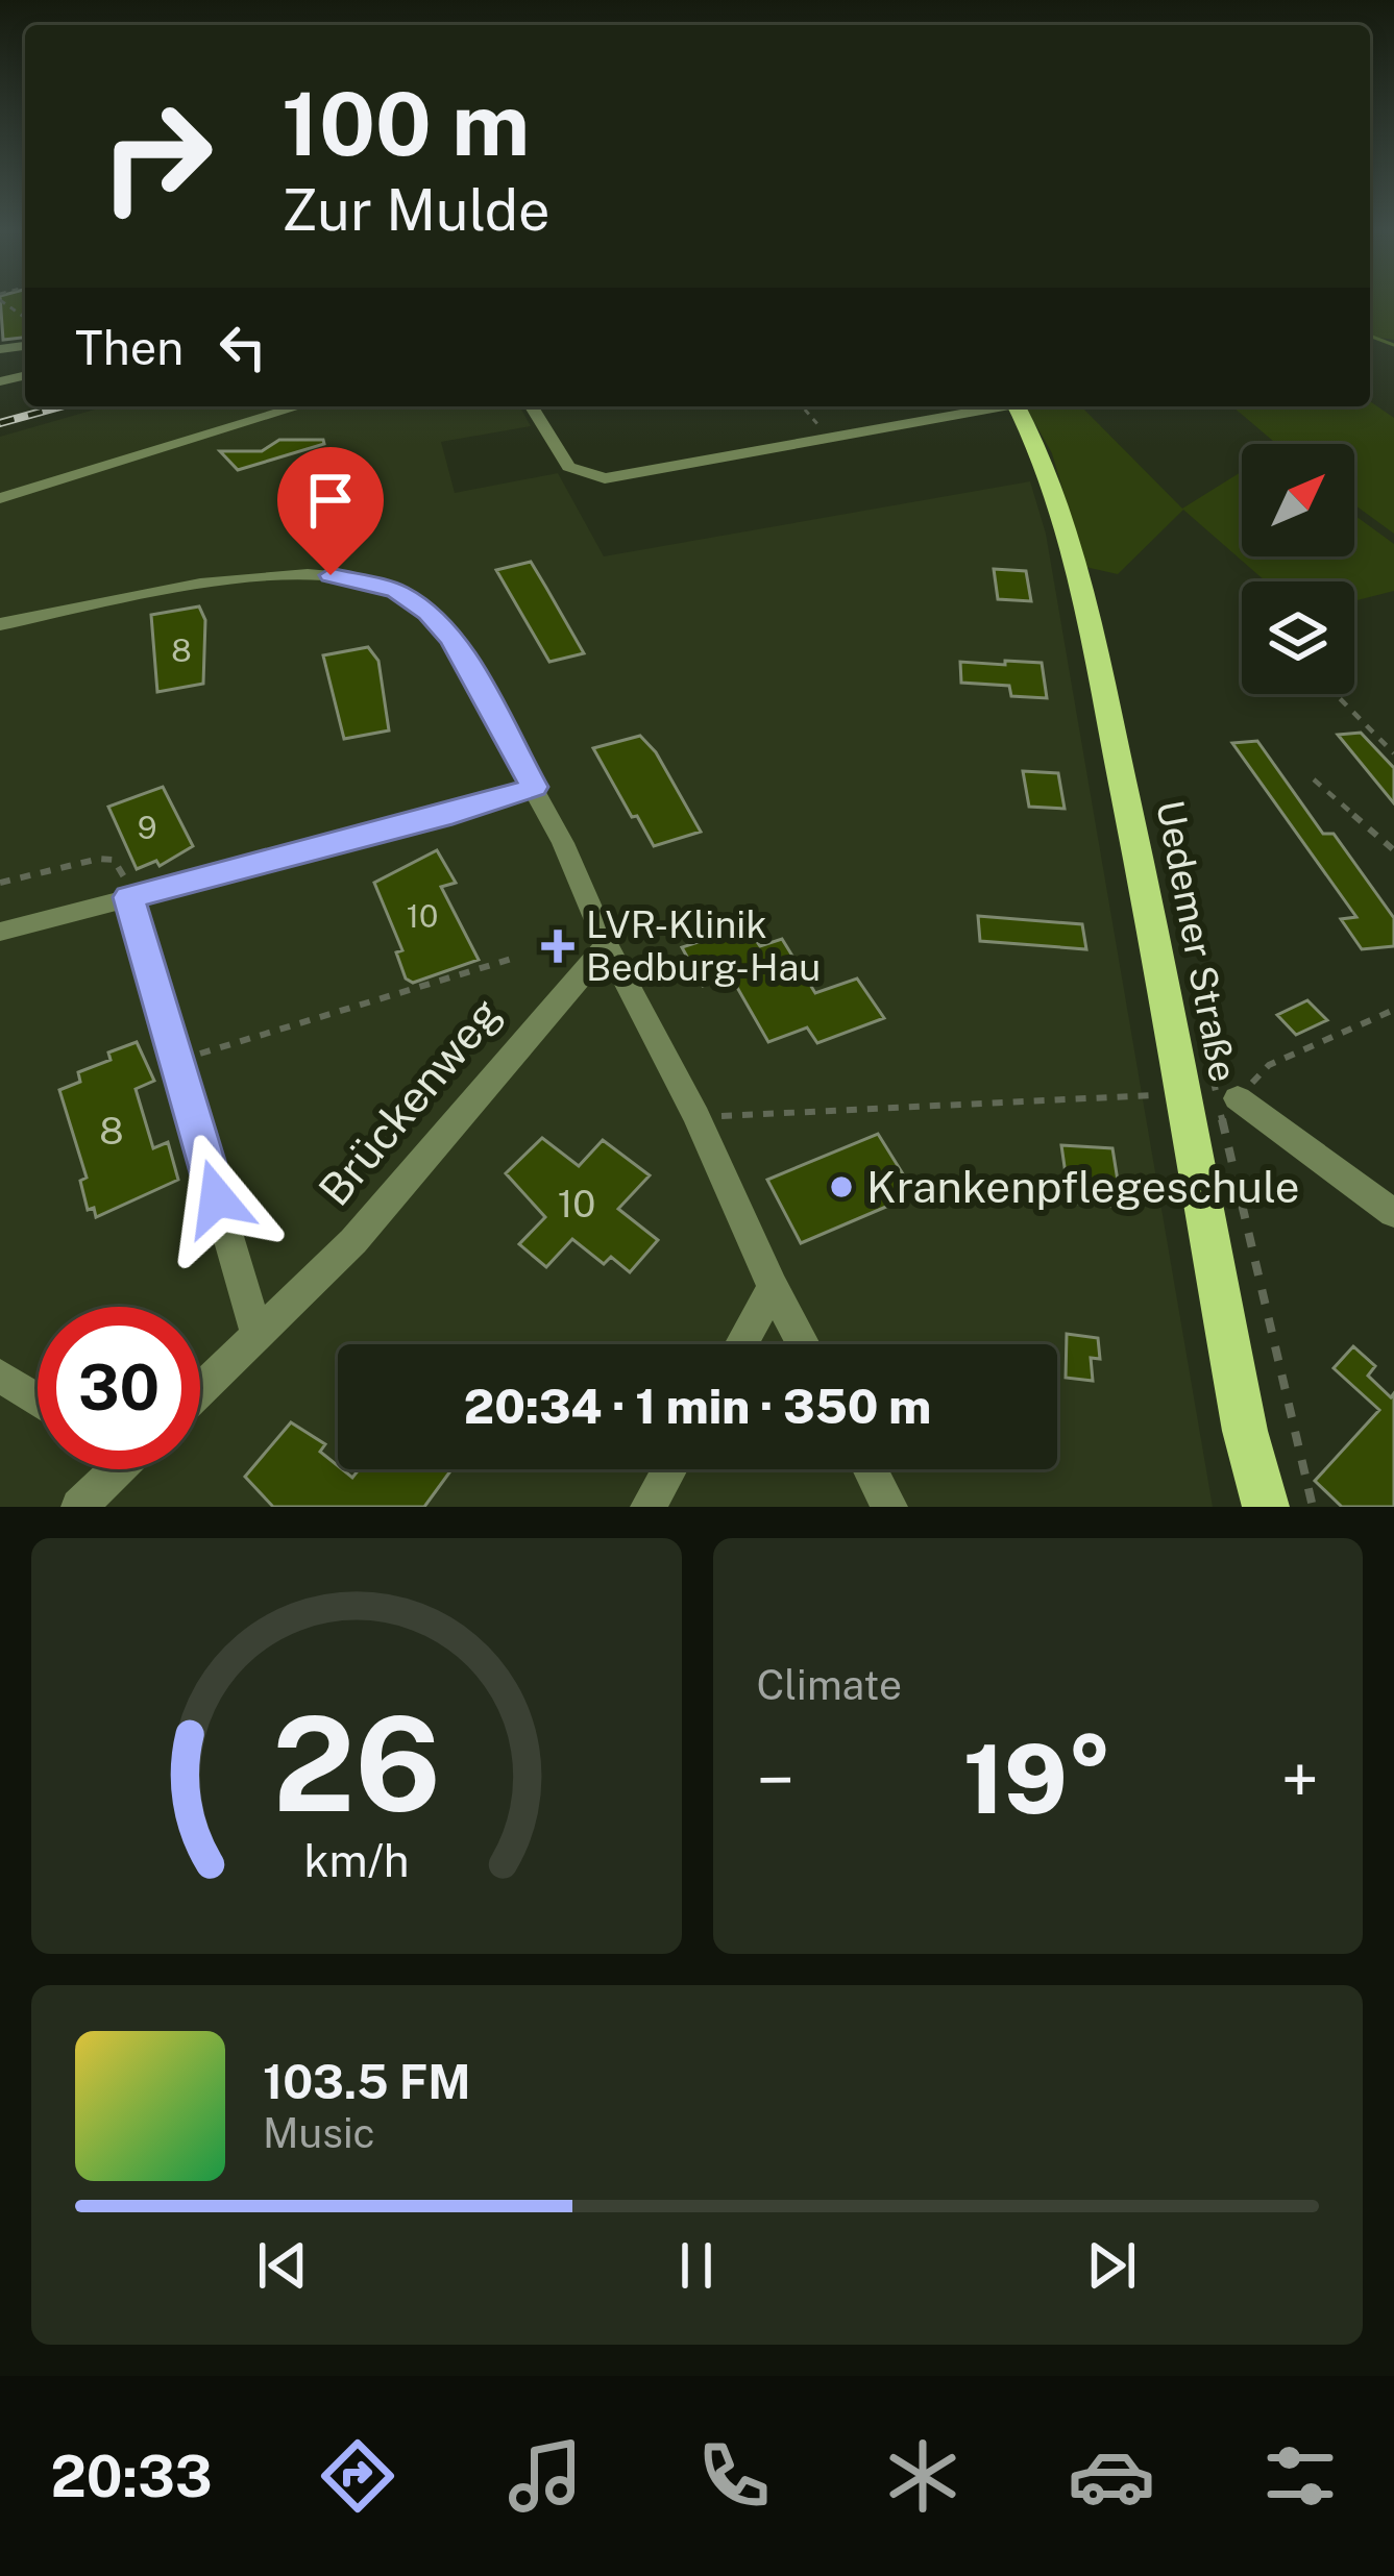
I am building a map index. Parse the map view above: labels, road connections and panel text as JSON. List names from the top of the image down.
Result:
{
  "streets": {
    "main road": ["Uedemer Straße"],
    "street": ["Brückenweg"]
  },
  "places": {
    "health": ["LVR-Klinik Bedburg-Hau"],
    "other": ["Krankenpflegeschule"]
  },
  "house_numbers": [
    "8",
    "9",
    "10",
    "8",
    "10"
  ],
  "north": "top right",
  "page": {
    "turn": ["100 m", "Zur Mulde"],
    "then": "Then",
    "limit": "30",
    "trip": "20:34 · 1 min · 350 m",
    "tile": "Climate",
    "heat": ["−", "19°", "+"],
    "song": ["103.5 FM", "Music"],
    "tabs": "20:33",
    "gauge": ["26", "km/h"]
  }
}
